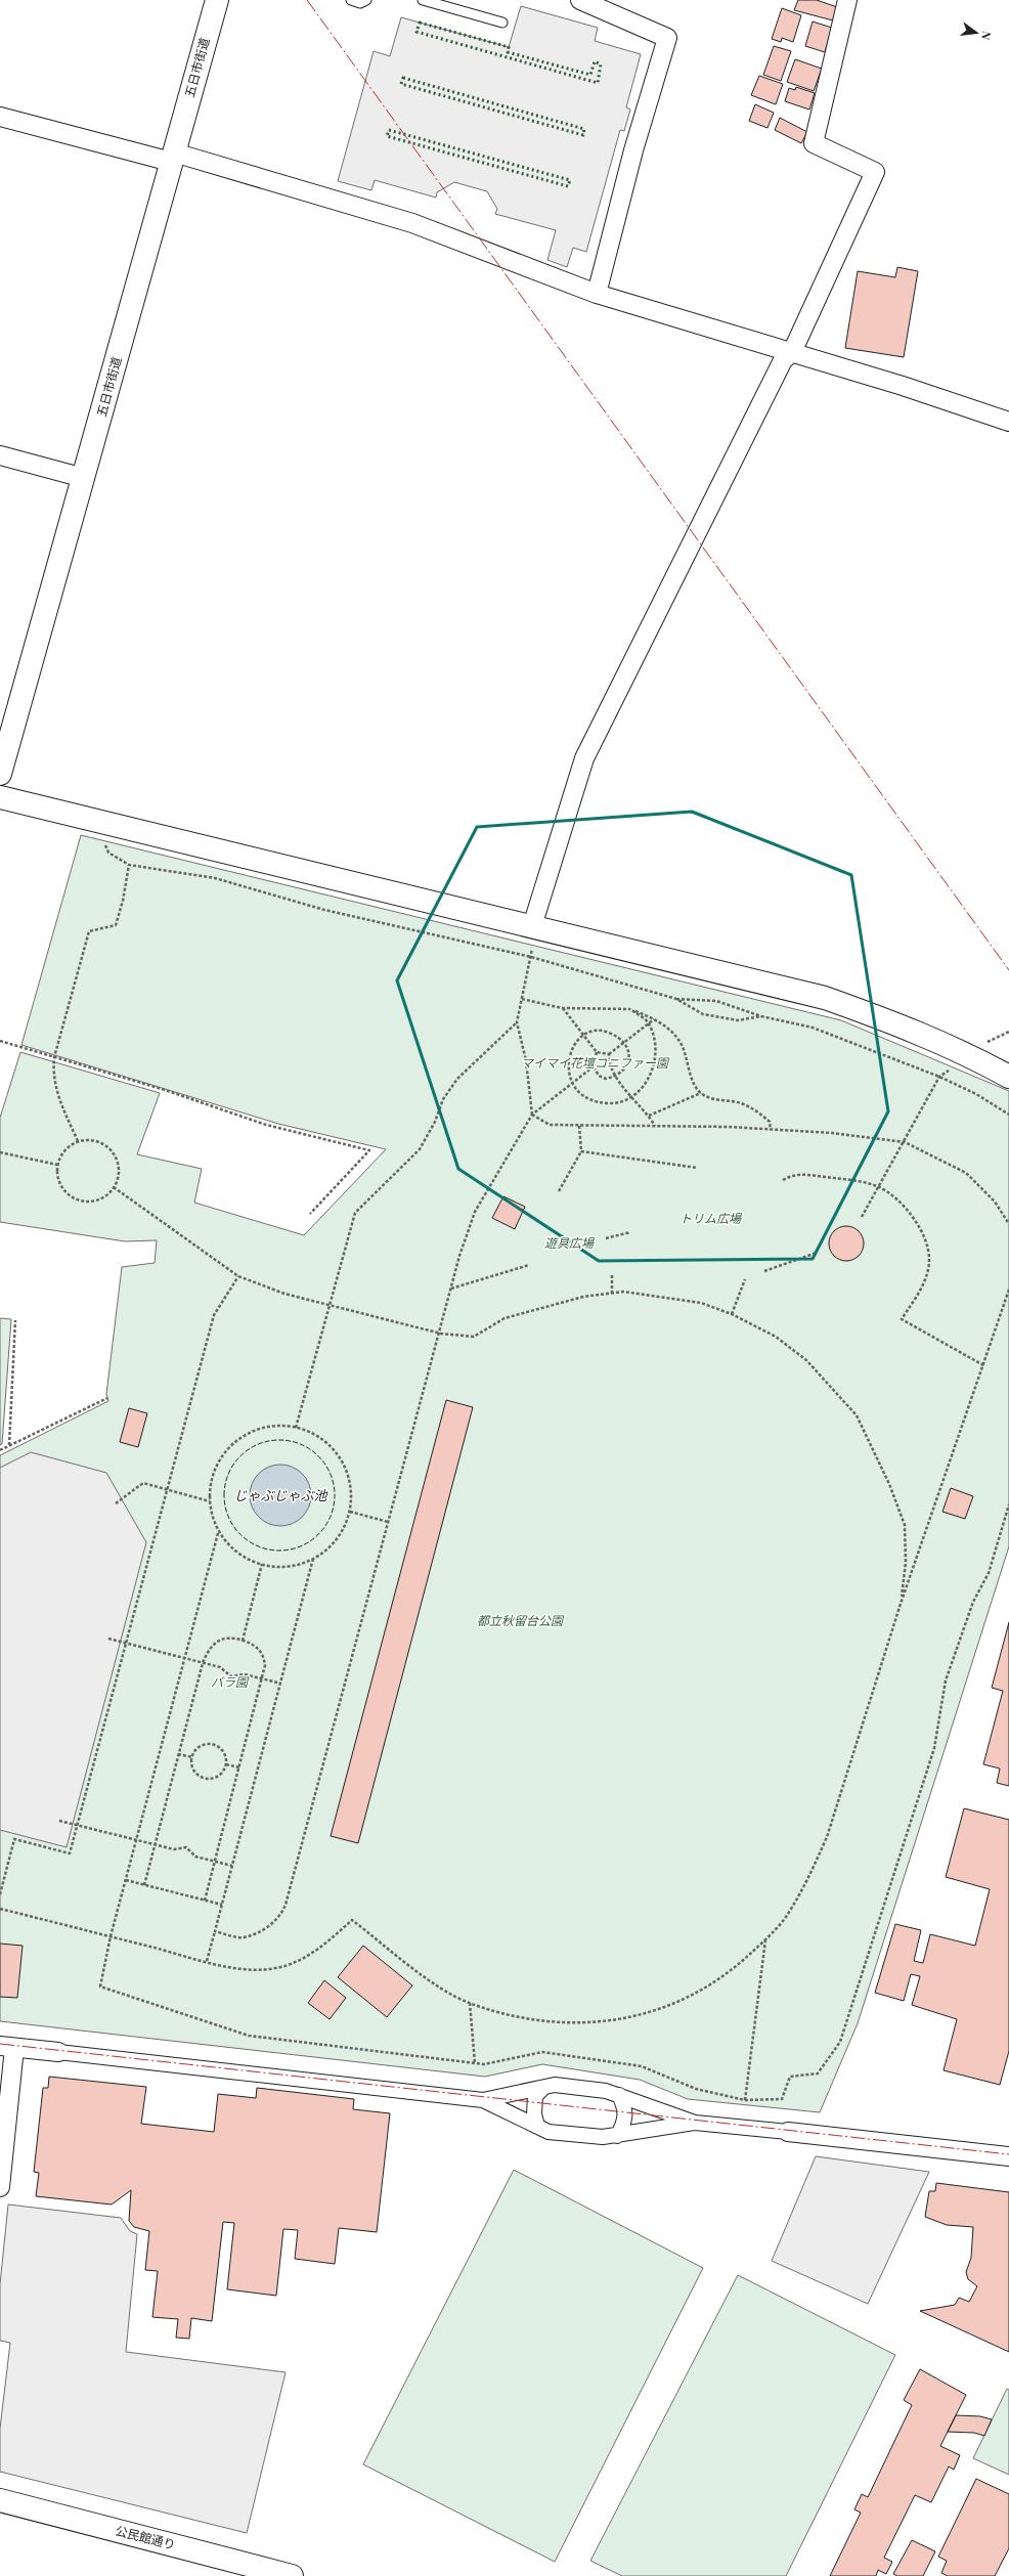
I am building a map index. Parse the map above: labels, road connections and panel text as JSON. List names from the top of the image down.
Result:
{
  "streets": {
    "street": ["五日市街道", "公民館通り"]
  },
  "water": ["じゃぶじゃぶ池"],
  "parks": [
    "マイマイ花壇コニファー園",
    "トリム広場",
    "遊具広場",
    "都立秋留台公園",
    "バラ園"
  ],
  "north": "right"
}
